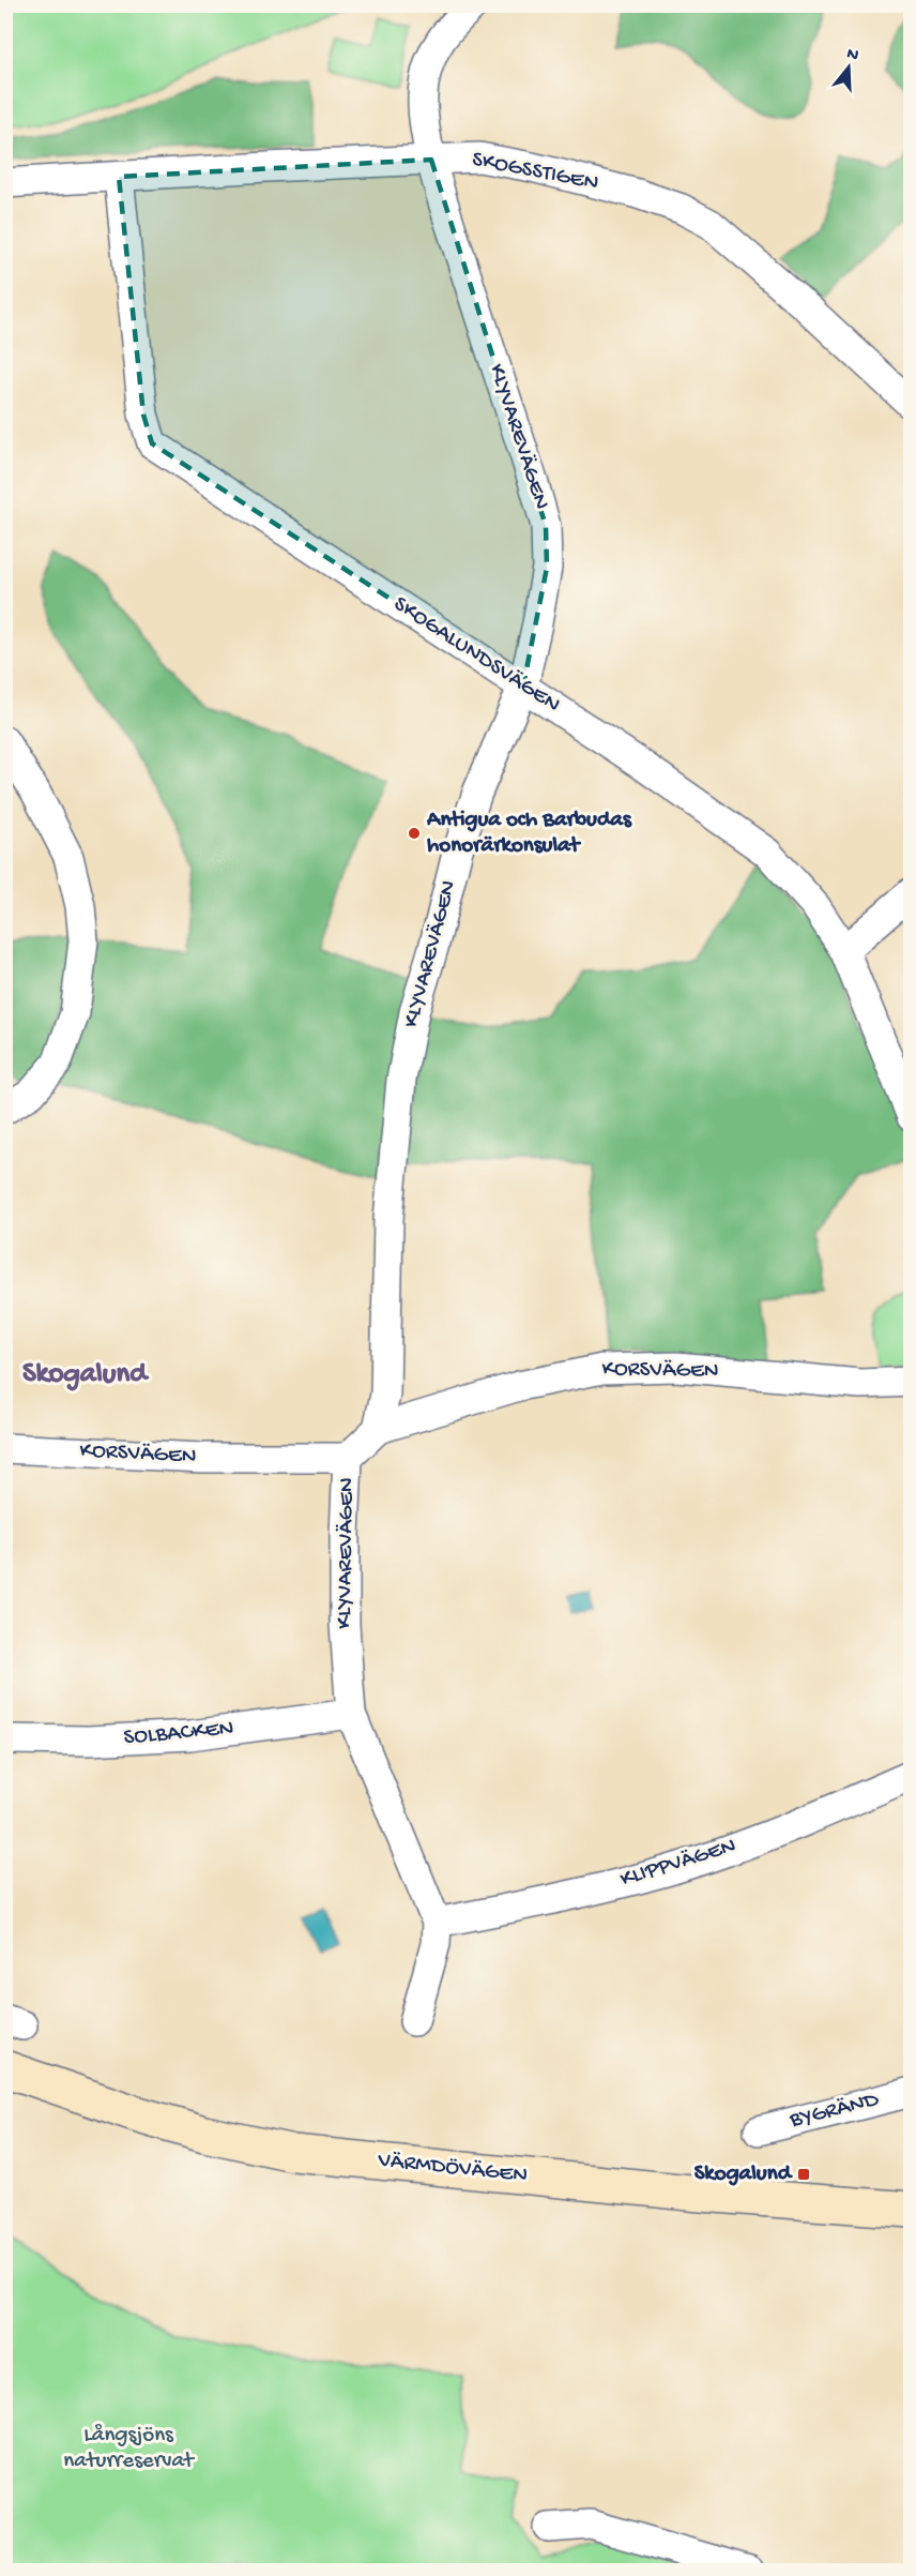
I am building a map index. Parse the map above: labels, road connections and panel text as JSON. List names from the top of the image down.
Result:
{
  "streets": {
    "main road": ["VÄRMDÖVÄGEN"],
    "street": [
      "SKOGSSTIGEN",
      "KLYVAREVÄGEN",
      "SKOGALUNDSVÄGEN",
      "KORSVÄGEN",
      "SOLBACKEN",
      "KLIPPVÄGEN",
      "BYGRÄND"
    ]
  },
  "crossings": [
    ["SKOGSSTIGEN", "KLYVAREVÄGEN"],
    ["SKOGSSTIGEN", "SKOGALUNDSVÄGEN"],
    ["KLYVAREVÄGEN", "SKOGALUNDSVÄGEN"],
    ["KLYVAREVÄGEN", "KORSVÄGEN"],
    ["KLYVAREVÄGEN", "SOLBACKEN"],
    ["KLYVAREVÄGEN", "KLIPPVÄGEN"]
  ],
  "districts": ["Skogalund"],
  "parks": ["Långsjöns naturreservat"],
  "places": {
    "other": ["Antigua och Barbudas honorärkonsulat"],
    "transit": ["Skogalund"]
  },
  "north": "top"
}
